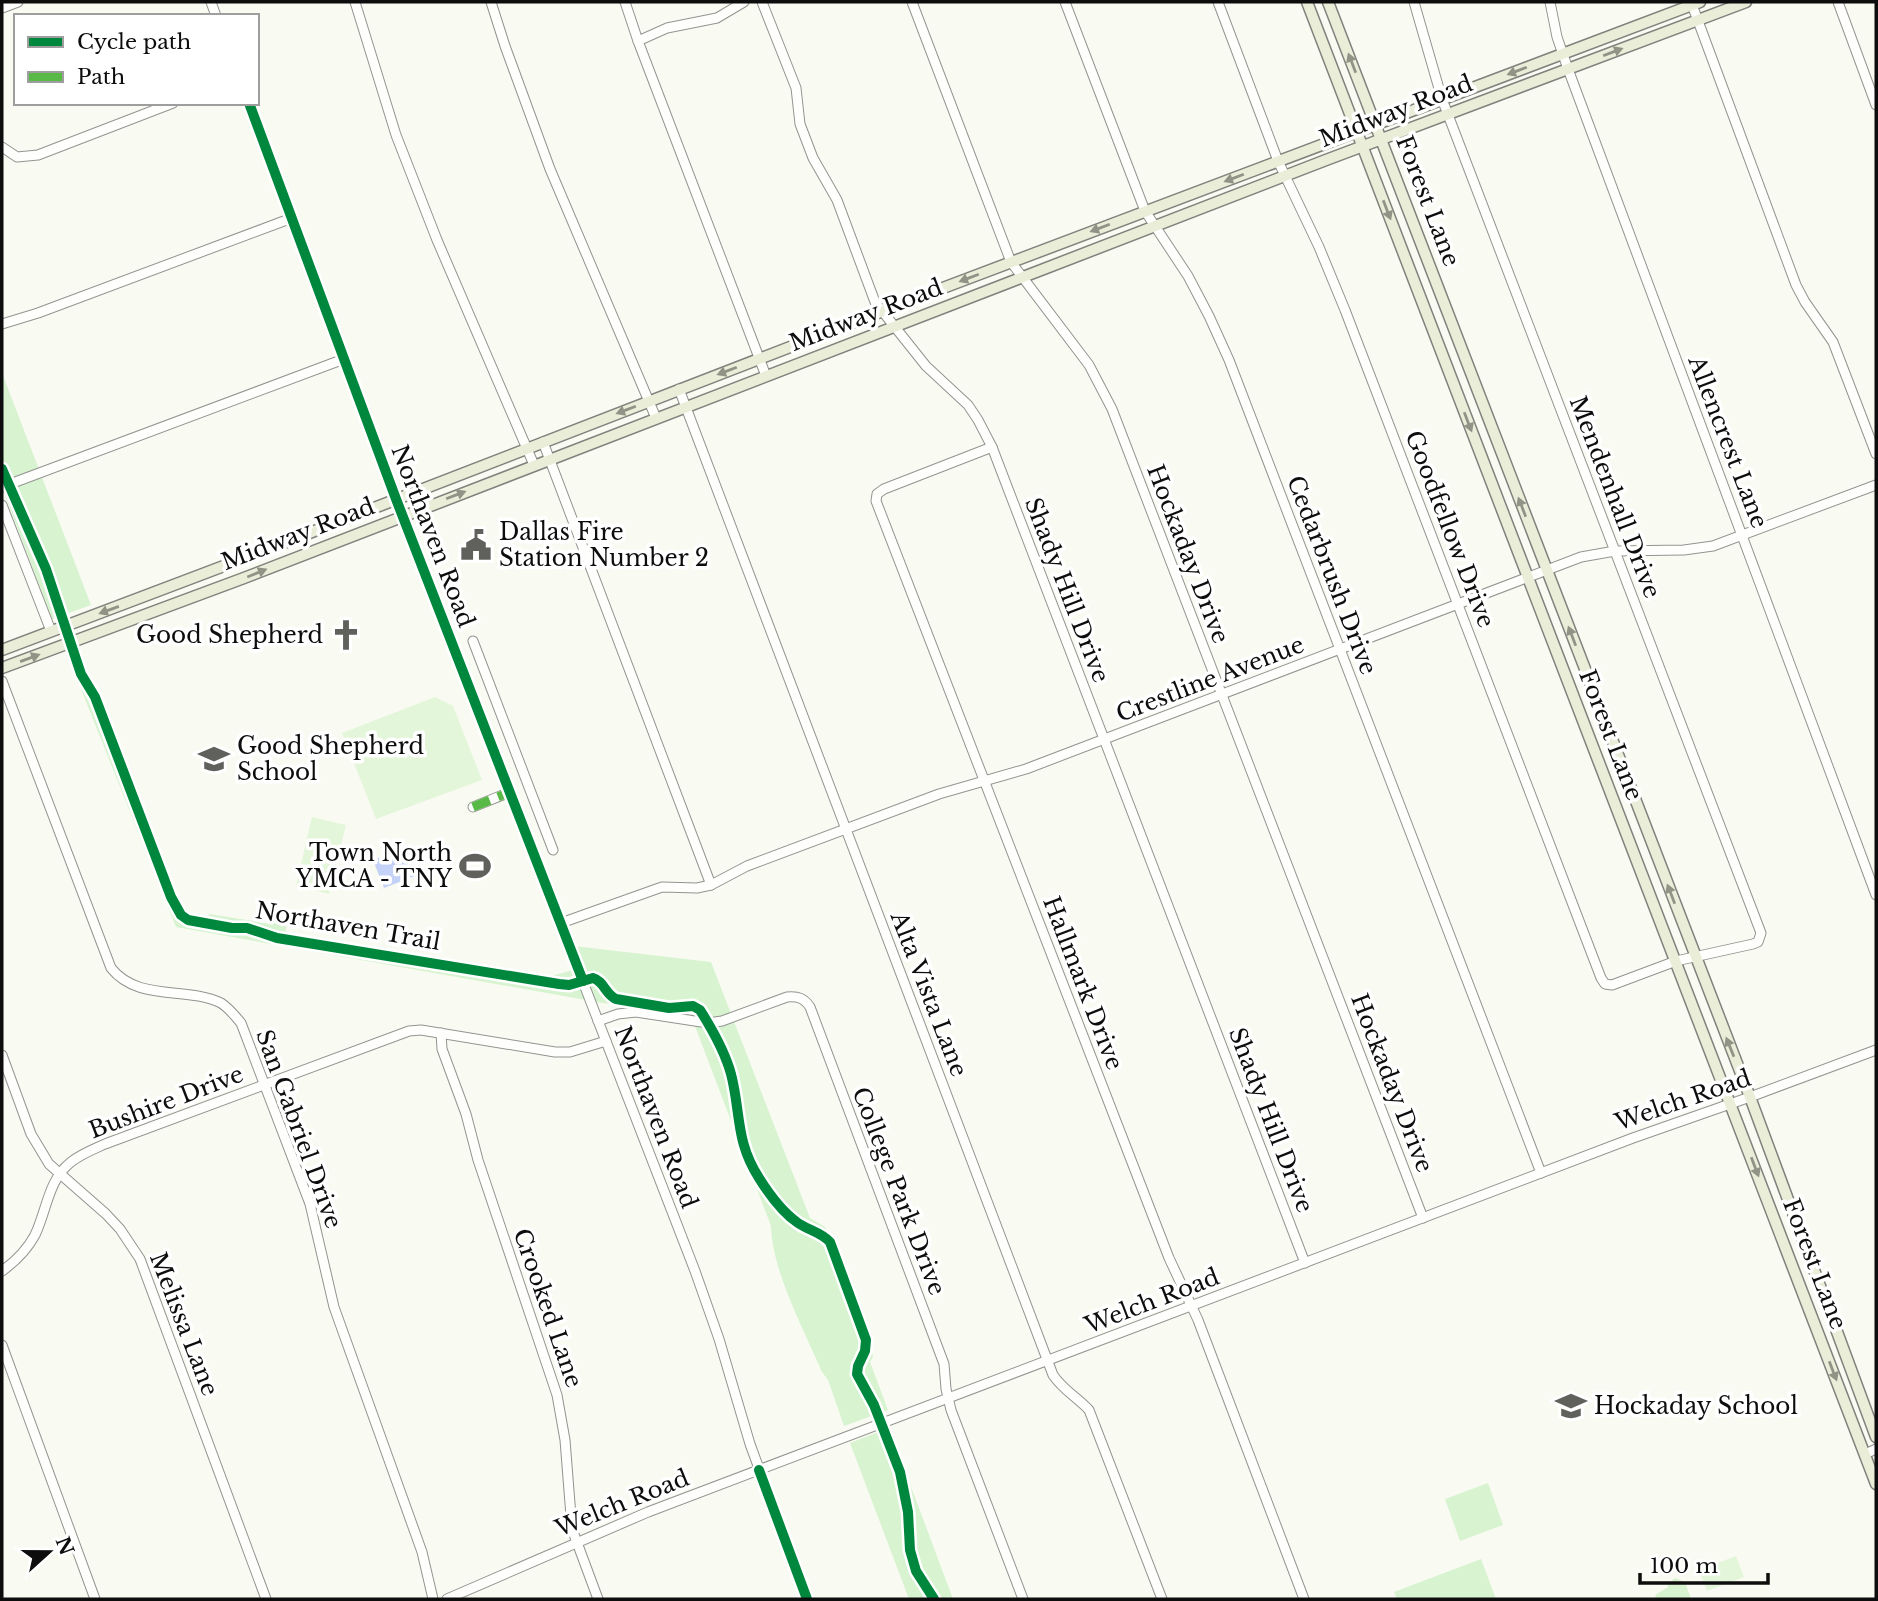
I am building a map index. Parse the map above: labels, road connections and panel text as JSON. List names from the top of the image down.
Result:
{
  "streets": {
    "main road": ["Midway Road", "Forest Lane"],
    "street": [
      "Allencrest Lane",
      "Mendenhall Drive",
      "Goodfellow Drive",
      "Northaven Road",
      "Hockaday Drive",
      "Cedarbrush Drive",
      "Shady Hill Drive",
      "Crestline Avenue",
      "Hallmark Drive",
      "Alta Vista Lane",
      "Welch Road",
      "Bushire Drive",
      "San Gabriel Drive",
      "College Park Drive",
      "Crooked Lane",
      "Melissa Lane"
    ],
    "cycle path": ["Northaven Trail"]
  },
  "crossings": [
    ["Midway Road", "Forest Lane"],
    ["Midway Road", "Allencrest Lane"],
    ["Midway Road", "Mendenhall Drive"],
    ["Midway Road", "Goodfellow Drive"],
    ["Midway Road", "Northaven Road"],
    ["Midway Road", "Hockaday Drive"],
    ["Midway Road", "Cedarbrush Drive"],
    ["Midway Road", "Shady Hill Drive"],
    ["Midway Road", "Alta Vista Lane"],
    ["Forest Lane", "Mendenhall Drive"],
    ["Forest Lane", "Goodfellow Drive"],
    ["Forest Lane", "Crestline Avenue"],
    ["Forest Lane", "Welch Road"],
    ["Allencrest Lane", "Crestline Avenue"],
    ["Mendenhall Drive", "Goodfellow Drive"],
    ["Mendenhall Drive", "Crestline Avenue"],
    ["Goodfellow Drive", "Crestline Avenue"],
    ["Northaven Road", "Crestline Avenue"],
    ["Northaven Road", "Welch Road"],
    ["Northaven Road", "Bushire Drive"],
    ["Northaven Road", "College Park Drive"],
    ["Hockaday Drive", "Crestline Avenue"],
    ["Hockaday Drive", "Welch Road"],
    ["Cedarbrush Drive", "Crestline Avenue"],
    ["Cedarbrush Drive", "Welch Road"],
    ["Shady Hill Drive", "Crestline Avenue"],
    ["Shady Hill Drive", "Hallmark Drive"],
    ["Shady Hill Drive", "Welch Road"],
    ["Crestline Avenue", "Hallmark Drive"],
    ["Crestline Avenue", "Alta Vista Lane"],
    ["Hallmark Drive", "Welch Road"],
    ["Alta Vista Lane", "Welch Road"],
    ["Welch Road", "College Park Drive"],
    ["Welch Road", "Crooked Lane"],
    ["Bushire Drive", "San Gabriel Drive"],
    ["Bushire Drive", "Crooked Lane"],
    ["Bushire Drive", "Melissa Lane"]
  ],
  "places": {
    "public building": ["Dallas Fire Station Number 2"],
    "church": ["Good Shepherd"],
    "school or university": ["Good Shepherd School", "Hockaday School"],
    "sports": ["Town North YMCA - TNY"]
  },
  "legend": ["Cycle path", "Path"],
  "scale_bar": "100 m",
  "north": "right"
}
